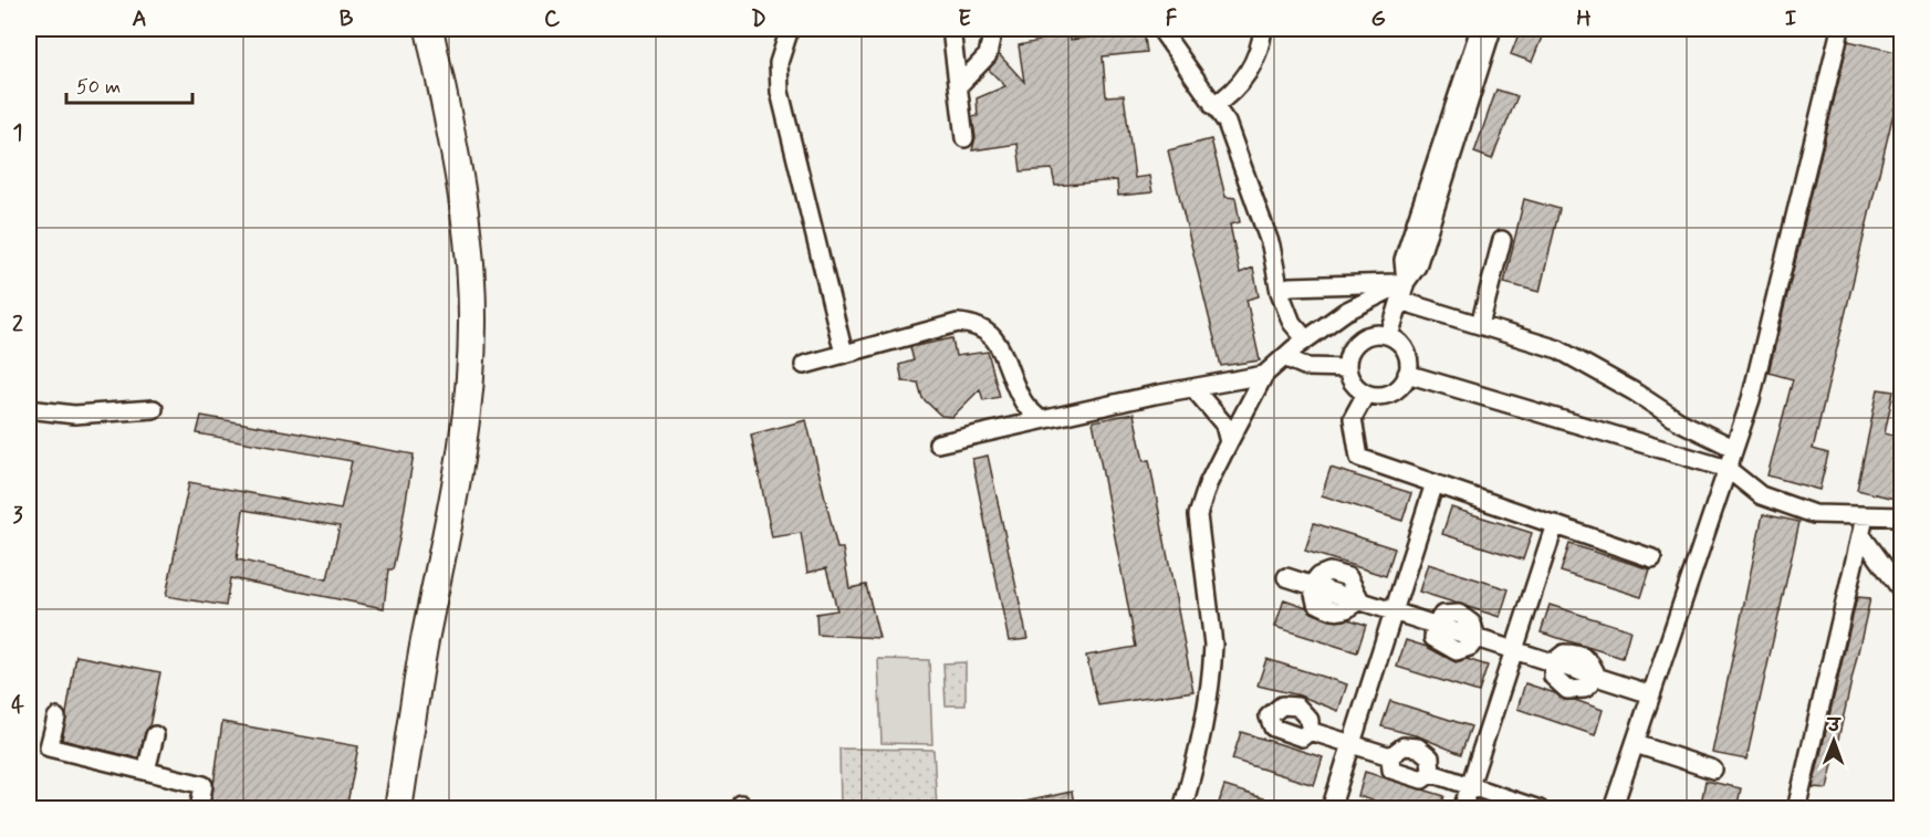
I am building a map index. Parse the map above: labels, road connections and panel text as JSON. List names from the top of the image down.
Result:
{
  "scale_bar": "50 m",
  "north": "top",
  "grid": {
    "columns": [
      "A",
      "B",
      "C",
      "D",
      "E",
      "F",
      "G",
      "H",
      "I"
    ],
    "rows": [
      "1",
      "2",
      "3",
      "4"
    ]
  }
}
